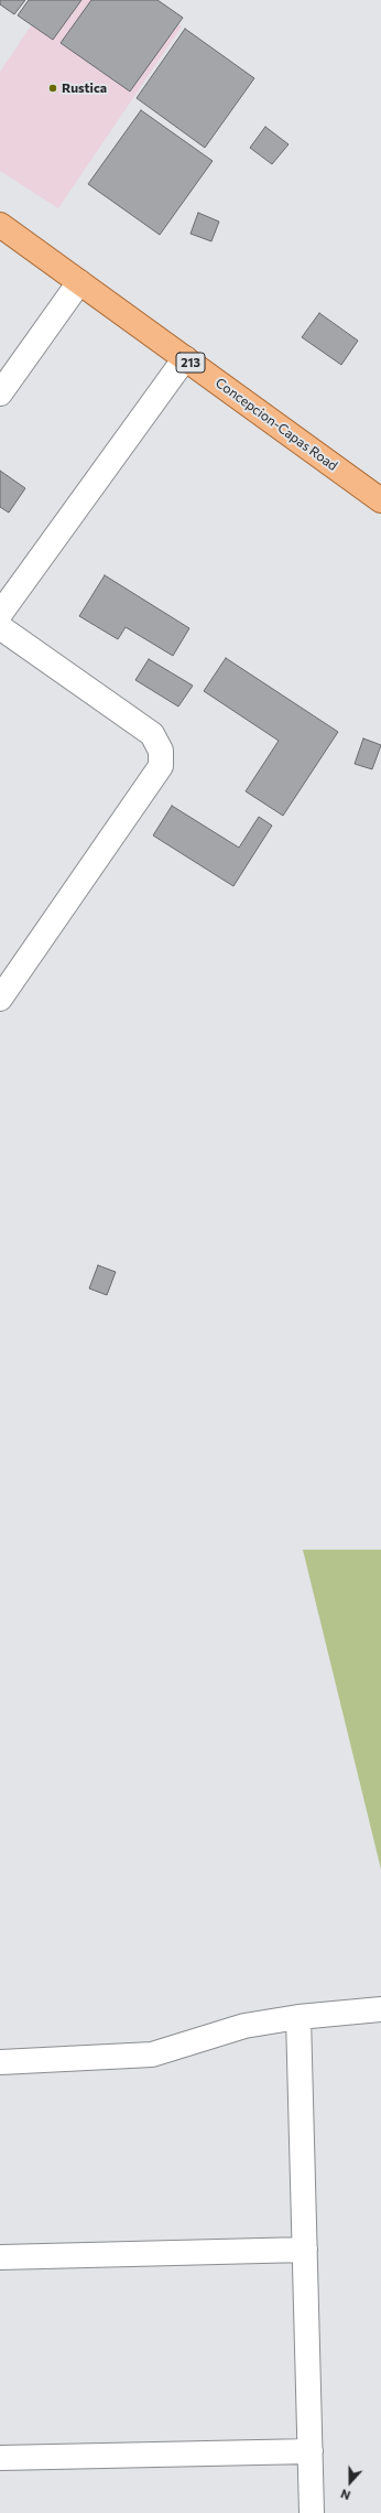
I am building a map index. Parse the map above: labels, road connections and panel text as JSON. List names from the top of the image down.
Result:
{
  "streets": {
    "main road": ["213", "Concepcion-Capas Road"]
  },
  "places": ["Rustica"],
  "north": "bottom"
}
